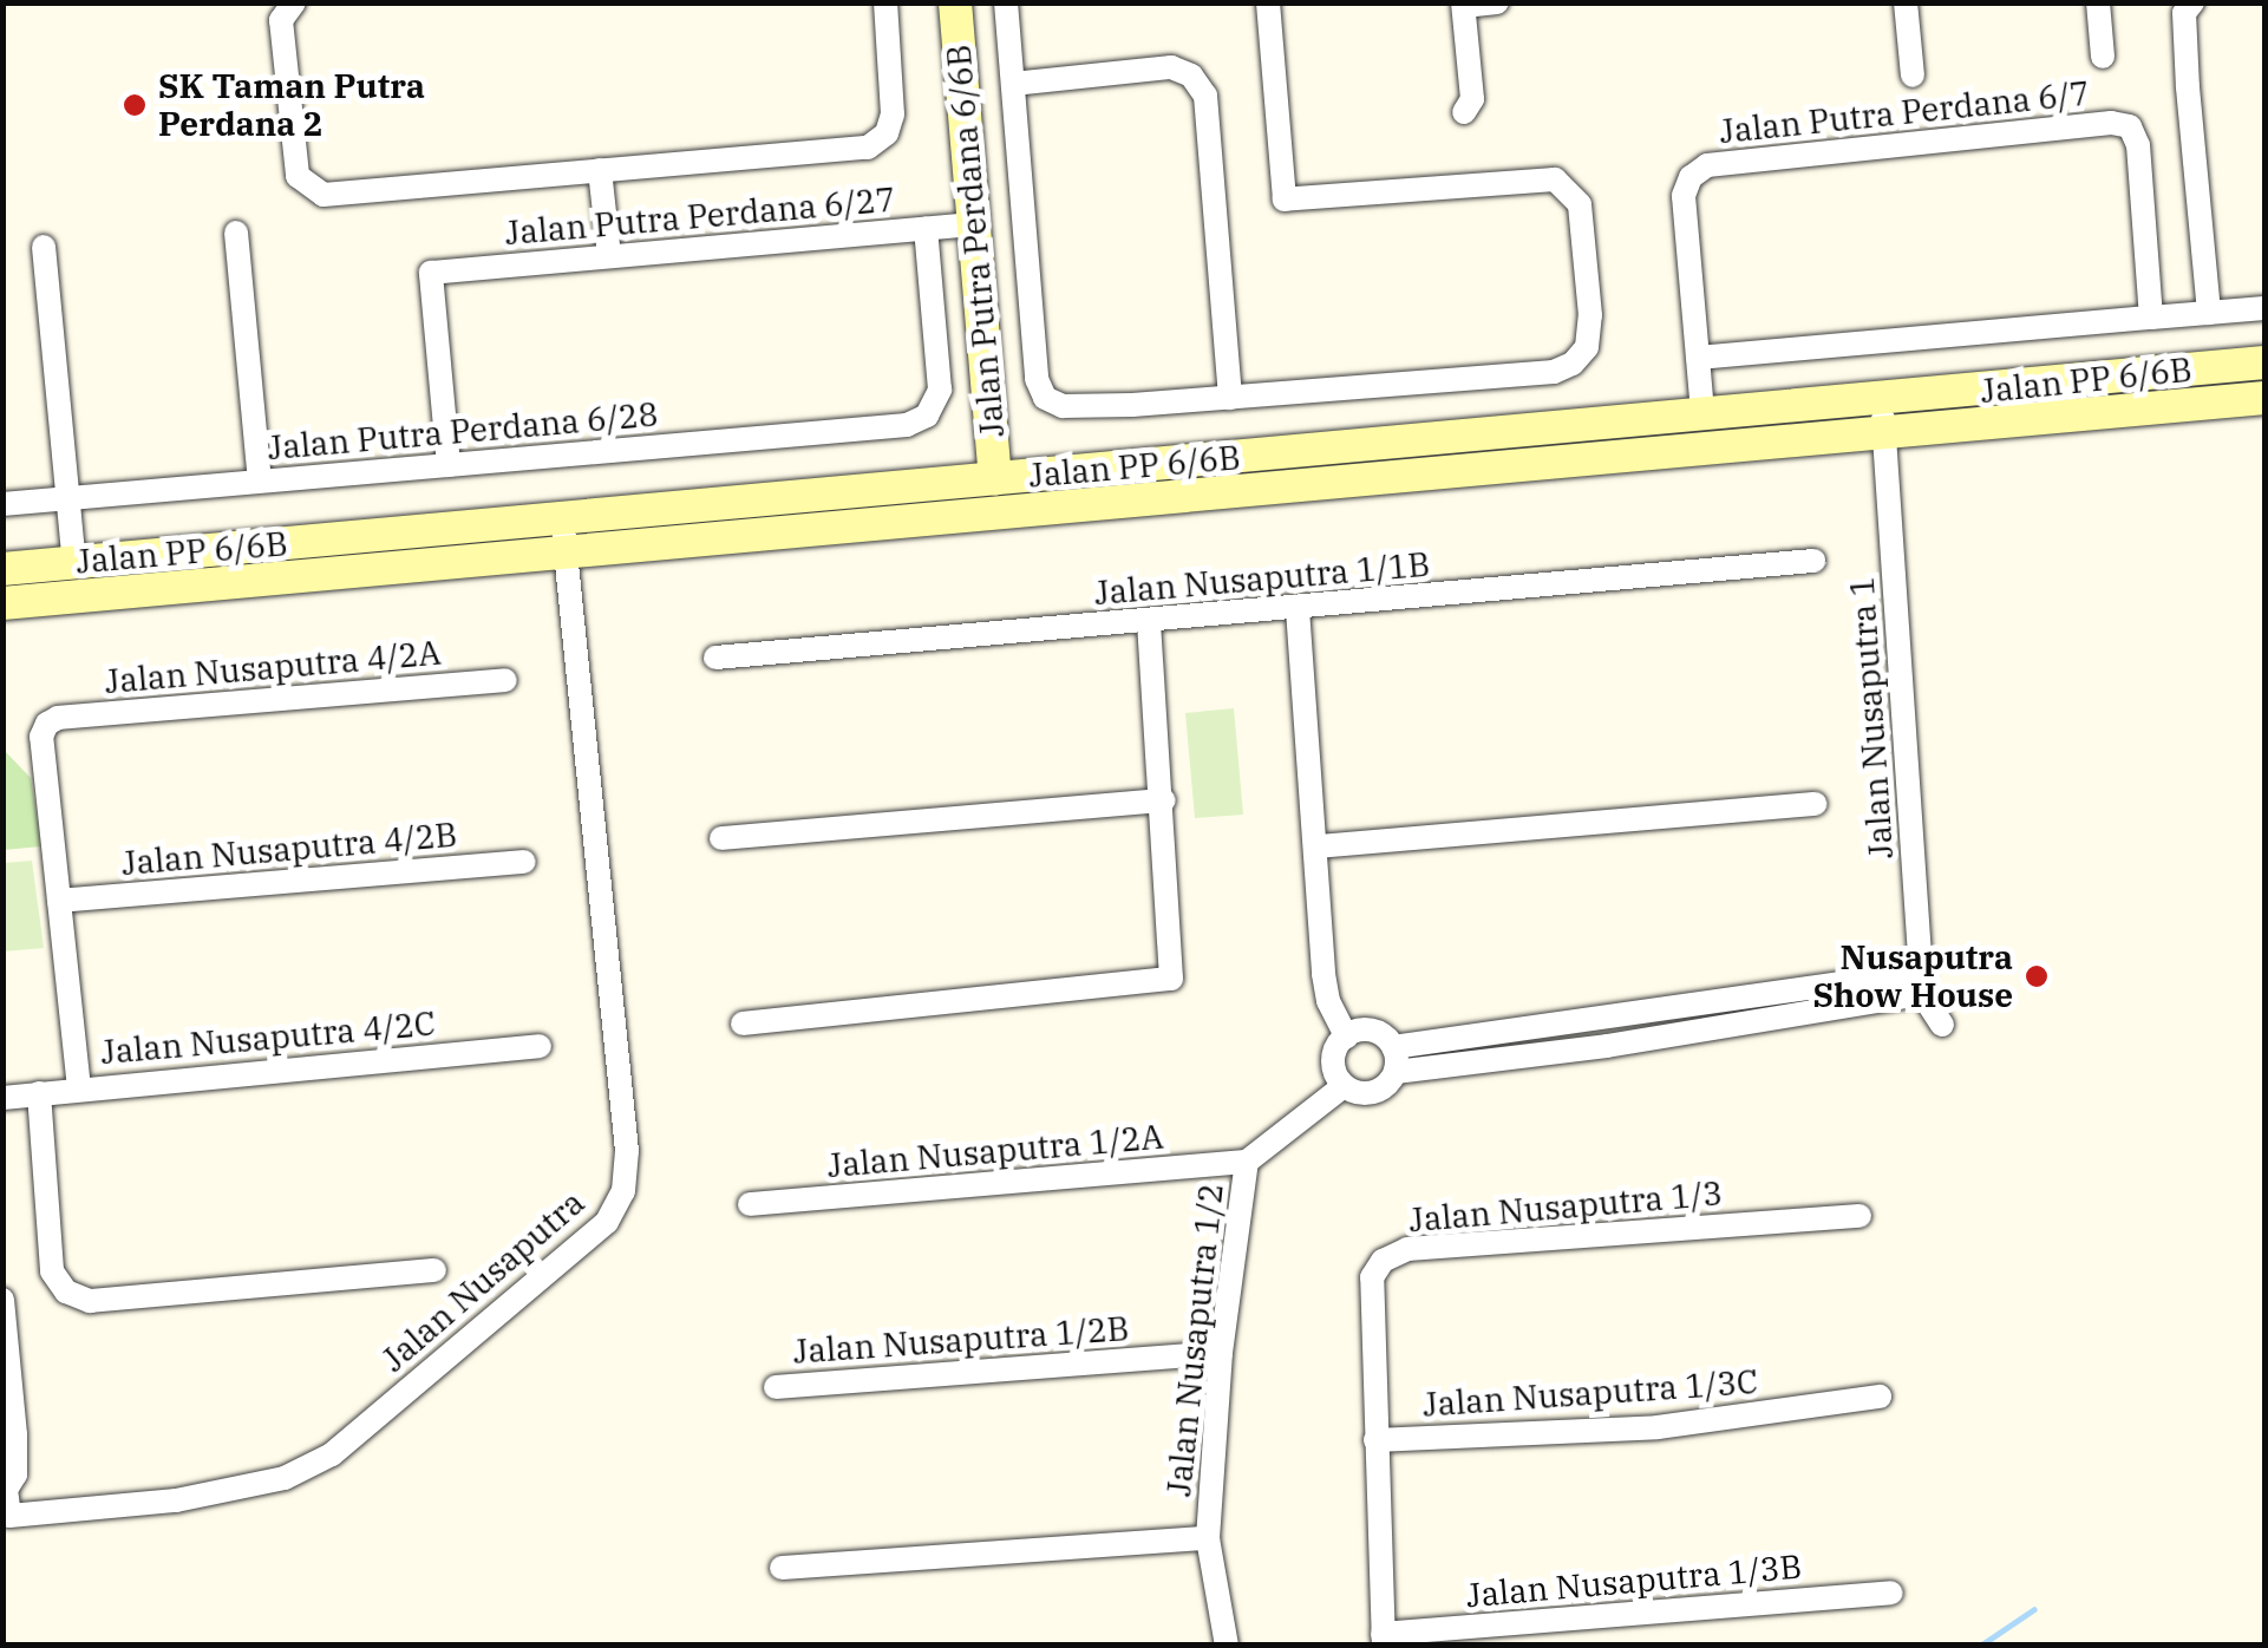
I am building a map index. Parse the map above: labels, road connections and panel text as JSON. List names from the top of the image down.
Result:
{
  "streets": {
    "street": [
      "Jalan Putra Perdana 6/7",
      "Jalan Putra Perdana 6/27",
      "Jalan Putra Perdana 6/6B",
      "Jalan PP 6/6B",
      "Jalan Putra Perdana 6/28",
      "Jalan Nusaputra 1/1B",
      "Jalan Nusaputra 4/2A",
      "Jalan Nusaputra 1",
      "Jalan Nusaputra 4/2B",
      "Jalan Nusaputra 4/2C",
      "Jalan Nusaputra 1/2A",
      "Jalan Nusaputra 1/3",
      "Jalan Nusaputra",
      "Jalan Nusaputra 1/2B",
      "Jalan Nusaputra 1/2",
      "Jalan Nusaputra 1/3C",
      "Jalan Nusaputra 1/3B"
    ]
  },
  "crossings": [
    ["Jalan Putra Perdana 6/27", "Jalan Putra Perdana 6/6B"],
    ["Jalan Putra Perdana 6/27", "Jalan Putra Perdana 6/28"],
    ["Jalan Putra Perdana 6/6B", "Jalan PP 6/6B"],
    ["Jalan PP 6/6B", "Jalan Nusaputra 1"],
    ["Jalan PP 6/6B", "Jalan Nusaputra"],
    ["Jalan Nusaputra 4/2A", "Jalan Nusaputra 4/2B"],
    ["Jalan Nusaputra 1/2A", "Jalan Nusaputra 1/2"],
    ["Jalan Nusaputra 1/3", "Jalan Nusaputra 1/3C"],
    ["Jalan Nusaputra 1/3", "Jalan Nusaputra 1/3B"],
    ["Jalan Nusaputra 1/2B", "Jalan Nusaputra 1/2"]
  ],
  "places": ["SK Taman Putra Perdana 2", "Nusaputra Show House"]
}
